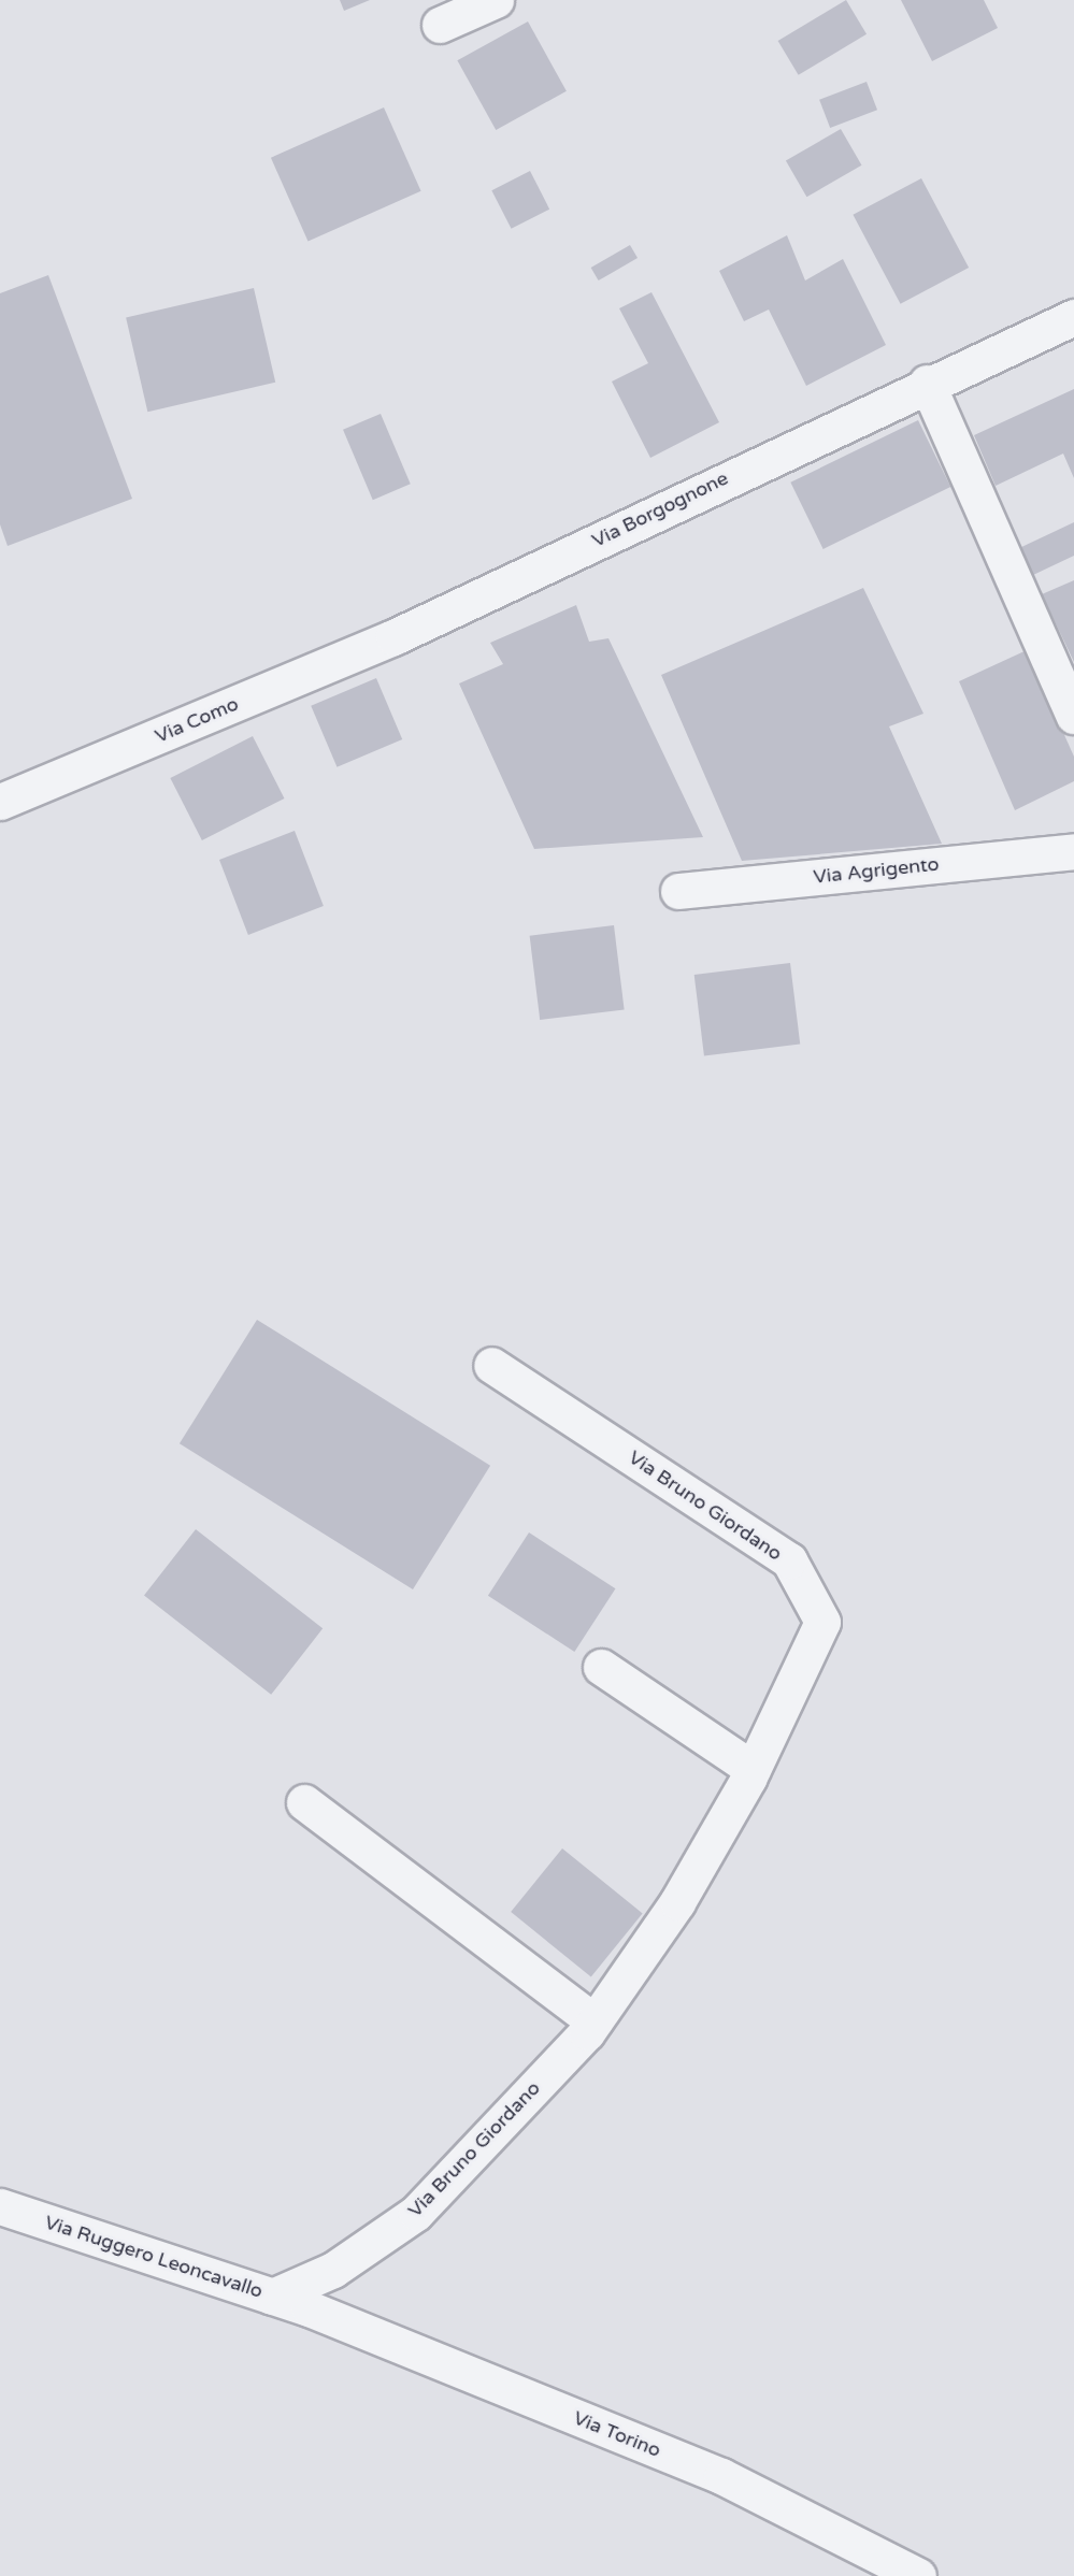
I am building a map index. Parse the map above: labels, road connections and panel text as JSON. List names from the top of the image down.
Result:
{
  "streets": {
    "street": [
      "Via Borgognone",
      "Via Como",
      "Via Agrigento",
      "Via Bruno Giordano",
      "Via Ruggero Leoncavallo",
      "Via Torino"
    ]
  },
  "crossings": [
    ["Via Borgognone", "Via Como"],
    ["Via Bruno Giordano", "Via Ruggero Leoncavallo"],
    ["Via Ruggero Leoncavallo", "Via Torino"]
  ]
}
